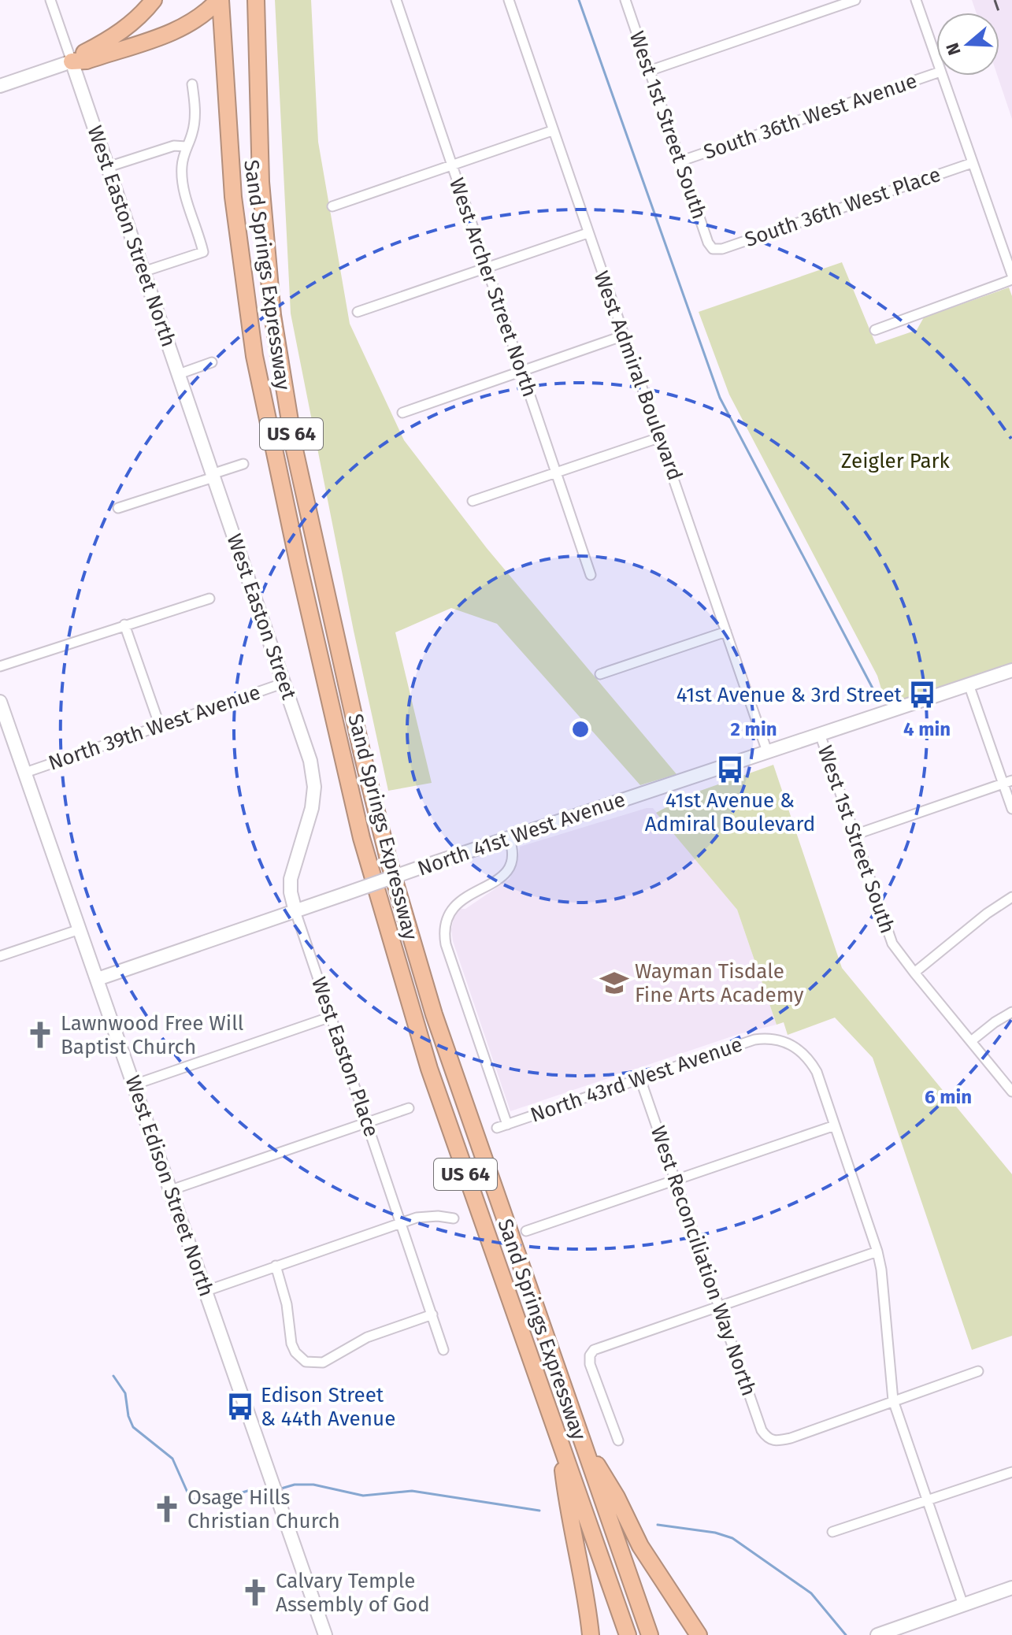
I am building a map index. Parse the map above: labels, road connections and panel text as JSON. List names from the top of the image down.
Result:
{
  "streets": {
    "highway": ["Sand Springs Expressway", "US 64"],
    "street": [
      "South 36th West Avenue",
      "West 1st Street South",
      "South 36th West Place",
      "West Easton Street North",
      "West Archer Street North",
      "West Admiral Boulevard",
      "West Easton Street",
      "North 39th West Avenue",
      "North 41st West Avenue",
      "West Easton Place",
      "North 43rd West Avenue",
      "West Edison Street North",
      "West Reconciliation Way North"
    ]
  },
  "crossings": [
    ["South 36th West Avenue", "West 1st Street South"],
    ["West 1st Street South", "South 36th West Place"],
    ["West 1st Street South", "North 41st West Avenue"],
    ["West Easton Street North", "West Easton Street"],
    ["West Admiral Boulevard", "North 41st West Avenue"],
    ["West Easton Street", "North 39th West Avenue"],
    ["West Easton Street", "West Easton Place"],
    ["North 39th West Avenue", "West Edison Street North"],
    ["North 41st West Avenue", "West Easton Place"],
    ["North 41st West Avenue", "West Edison Street North"],
    ["North 43rd West Avenue", "West Reconciliation Way North"]
  ],
  "parks": ["Zeigler Park"],
  "places": {
    "bus stop": ["41st Avenue & 3rd Street", "41st Avenue & Admiral Boulevard", "Edison Street & 44th Avenue"],
    "school or university": ["Wayman Tisdale Fine Arts Academy"],
    "church": ["Lawnwood Free Will Baptist Church", "Osage Hills Christian Church", "Calvary Temple Assembly of God"]
  },
  "north": "left",
  "rings": ["2 min", "4 min", "6 min"]
}
